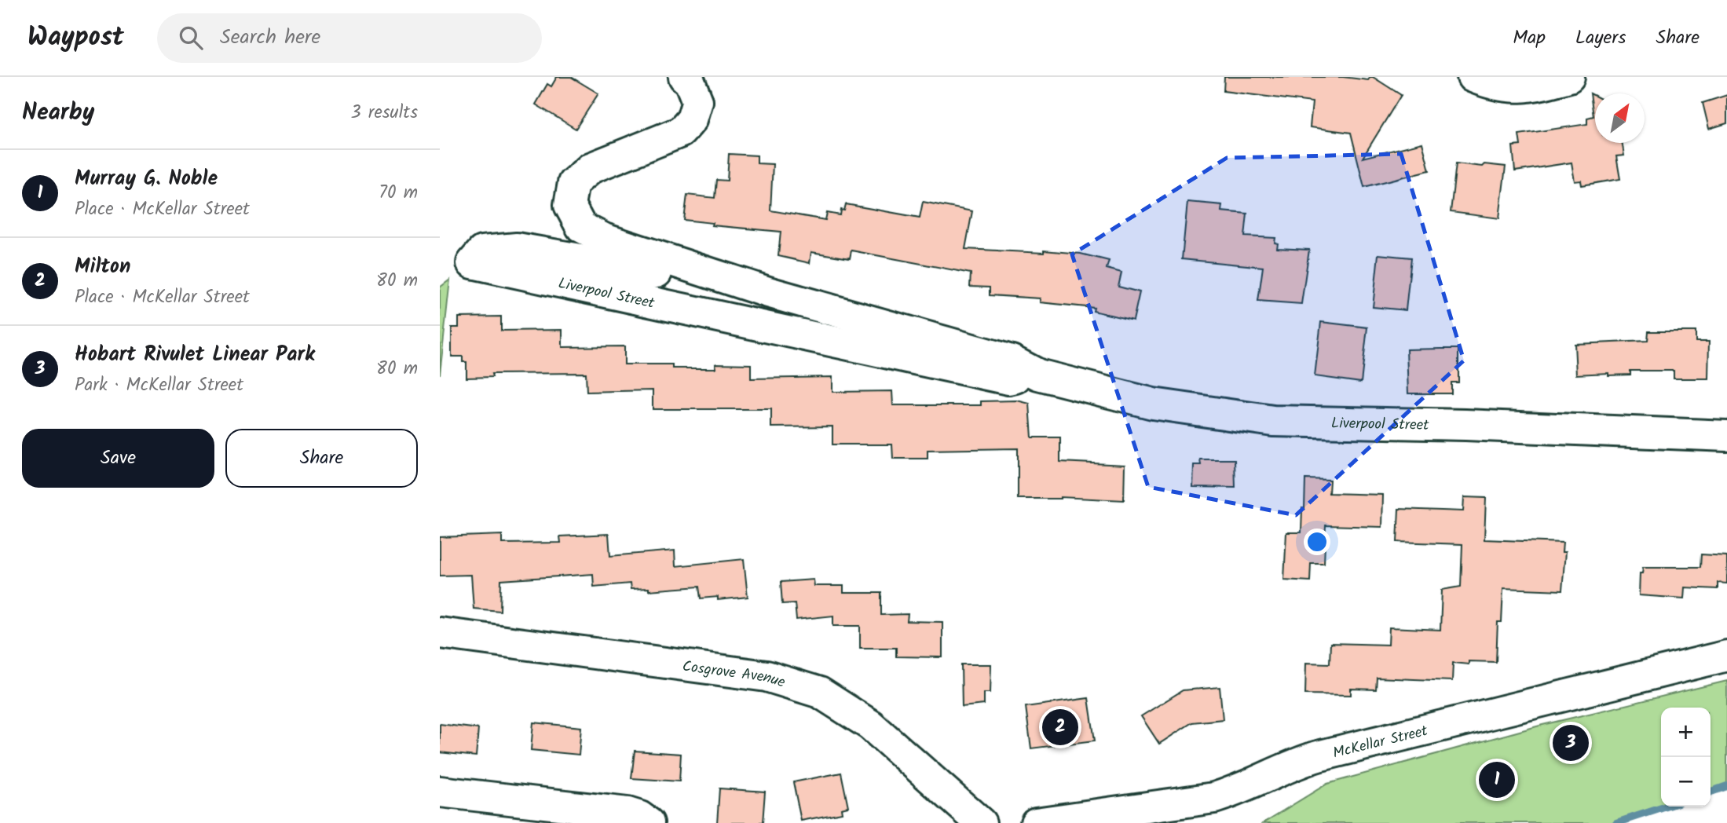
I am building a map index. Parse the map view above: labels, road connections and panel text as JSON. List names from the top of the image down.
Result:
{
  "streets": {
    "street": ["Liverpool Street", "Cosgrove Avenue", "McKellar Street"]
  },
  "north": "top right",
  "page": {
    "header": "Waypost",
    "search": "Search here",
    "nav": ["Map", "Layers", "Share"],
    "heading": ["Nearby", "3 results"],
    "list": [
      {
        "mark": "1",
        "name": "Murray G. Noble",
        "note": "Place · McKellar Street",
        "value": "70 m"
      },
      {
        "mark": "2",
        "name": "Milton",
        "note": "Place · McKellar Street",
        "value": "80 m"
      },
      {
        "mark": "3",
        "name": "Hobart Rivulet Linear Park",
        "note": "Park · McKellar Street",
        "value": "80 m"
      }
    ],
    "buttons": ["Save", "Share"],
    "pins": ["2", "3", "1"],
    "map_buttons": ["+", "−"]
  }
}
